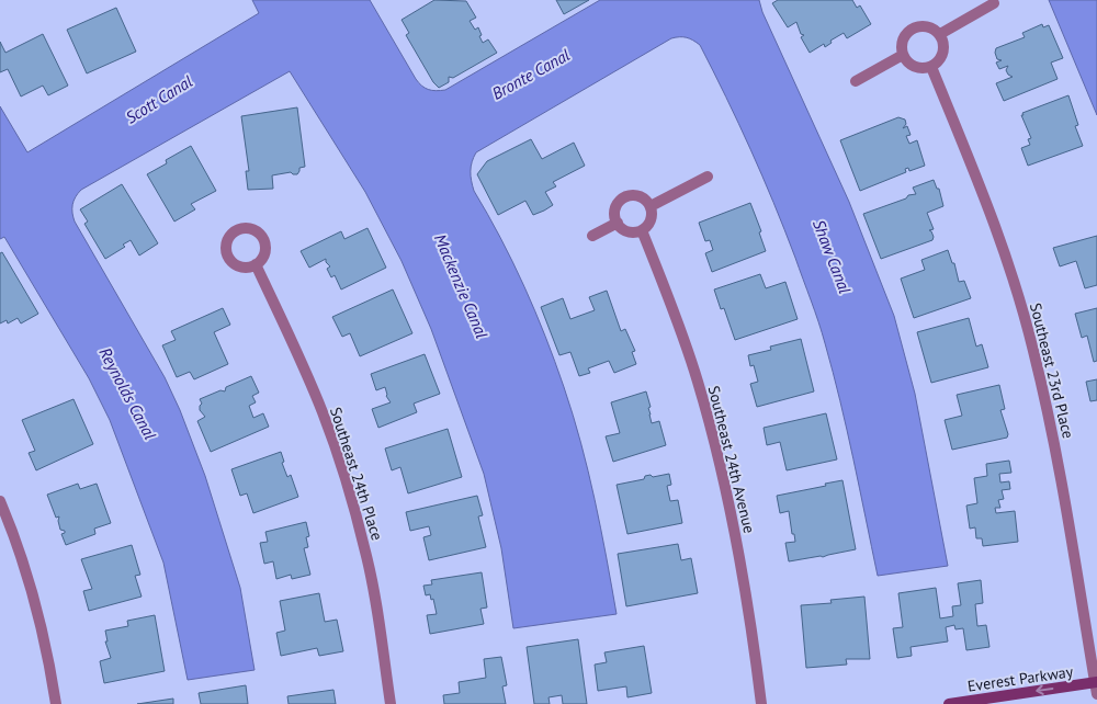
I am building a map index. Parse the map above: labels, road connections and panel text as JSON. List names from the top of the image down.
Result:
{
  "streets": {
    "street": [
      "Southeast 23rd Place",
      "Southeast 24th Avenue",
      "Southeast 24th Place",
      "Everest Parkway"
    ]
  },
  "crossings": [
    ["Southeast 23rd Place", "Everest Parkway"]
  ],
  "one_way": ["Everest Parkway"],
  "water": [
    "Bronte Canal",
    "Scott Canal",
    "Shaw Canal",
    "Mackenzie Canal",
    "Reynolds Canal"
  ]
}
